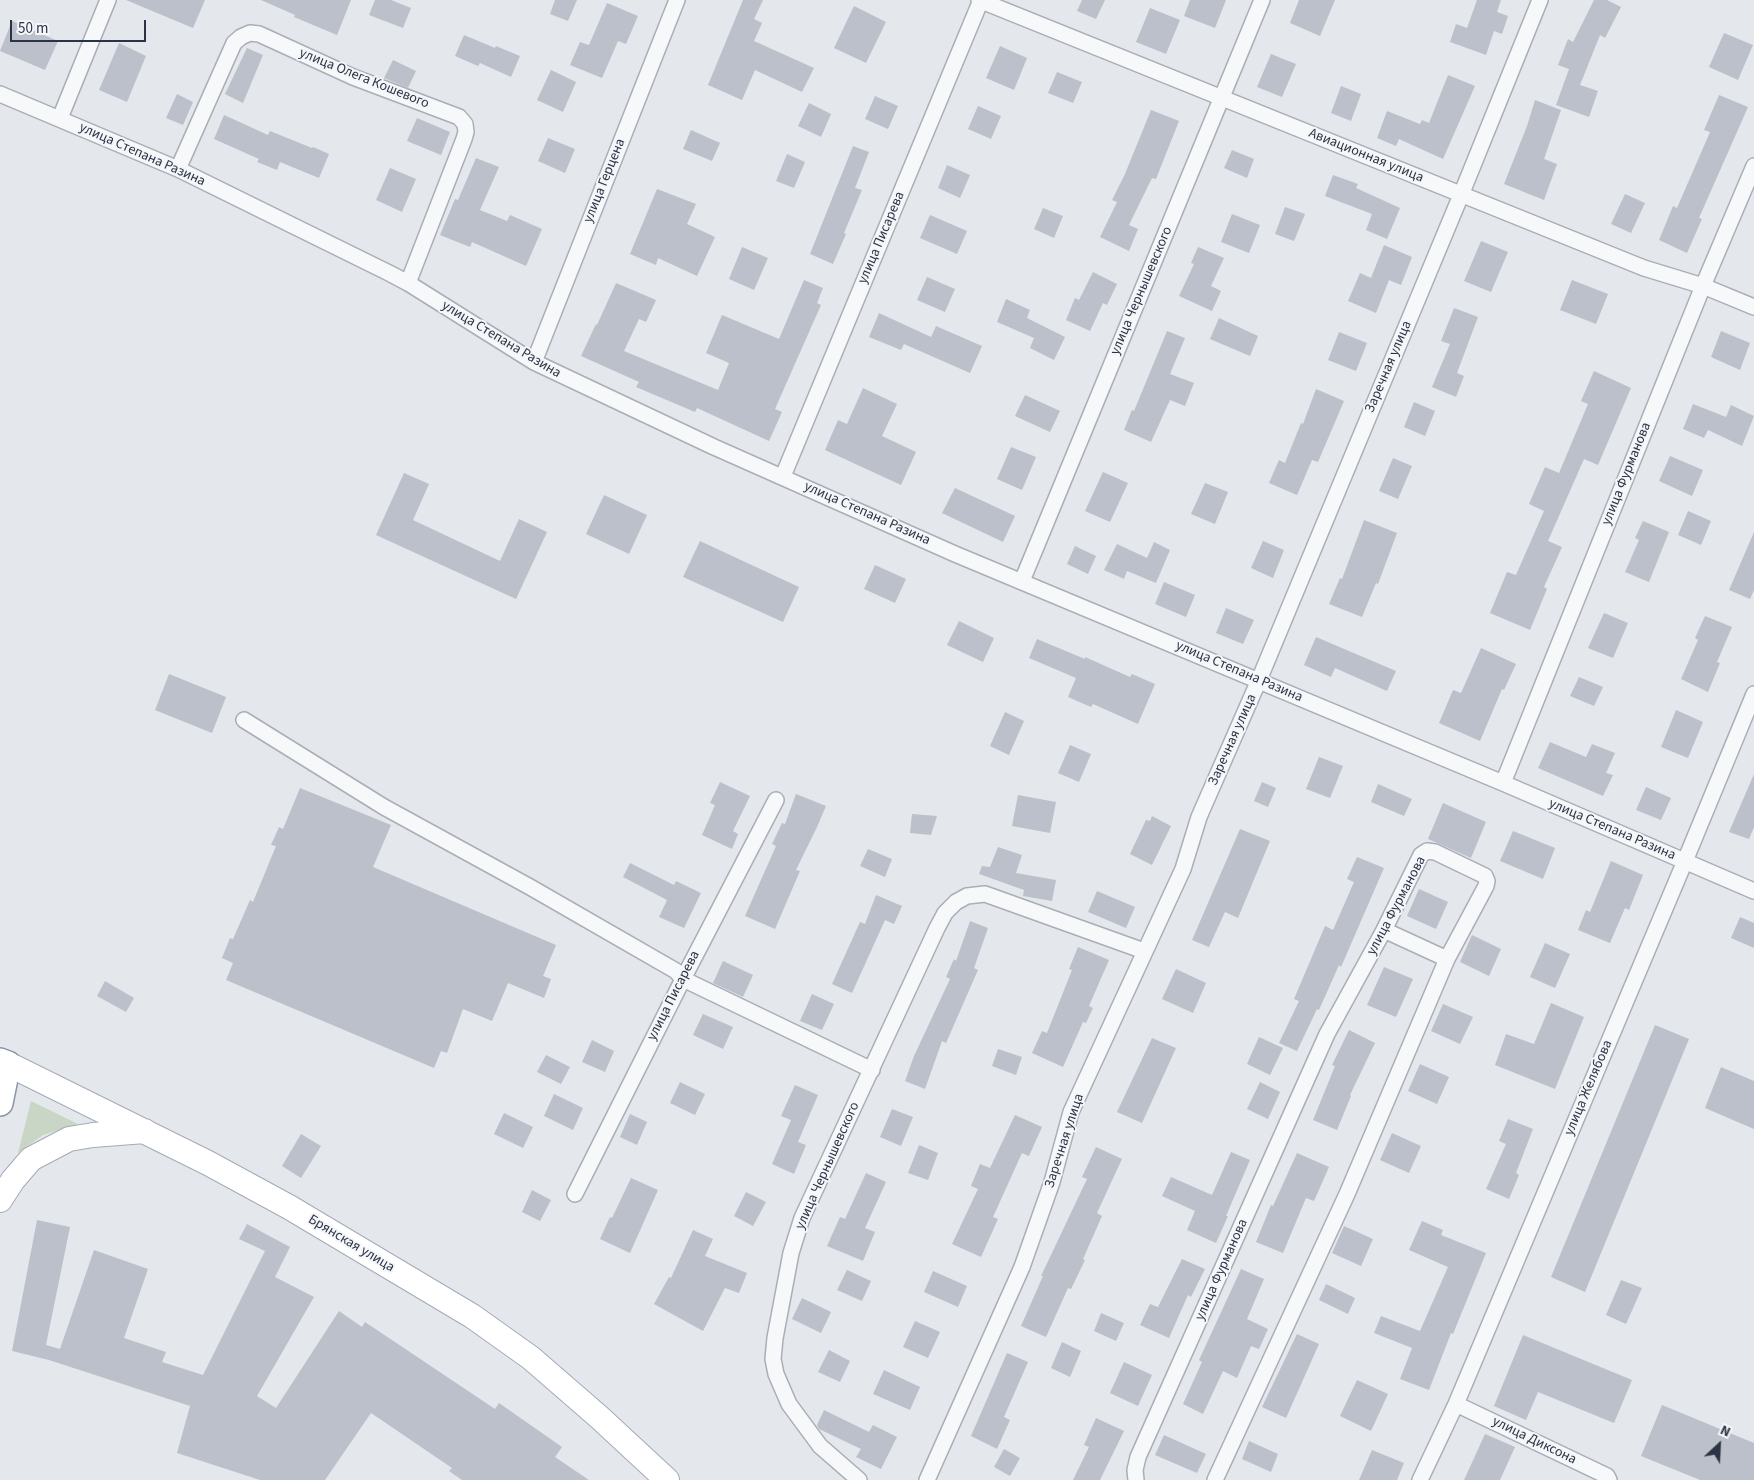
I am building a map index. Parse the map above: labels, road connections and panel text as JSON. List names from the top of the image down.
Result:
{
  "streets": {
    "main road": ["Брянская улица"],
    "street": [
      "улица Олега Кошевого",
      "улица Степана Разина",
      "Авиационная улица",
      "улица Герцена",
      "улица Писарева",
      "улица Чернышевского",
      "Заречная улица",
      "улица Фурманова",
      "улица Желябова",
      "улица Диксона"
    ]
  },
  "crossings": [
    ["улица Олега Кошевого", "улица Степана Разина"],
    ["улица Степана Разина", "улица Герцена"],
    ["улица Степана Разина", "улица Писарева"],
    ["улица Степана Разина", "улица Чернышевского"],
    ["улица Степана Разина", "Заречная улица"],
    ["улица Степана Разина", "улица Фурманова"],
    ["улица Степана Разина", "улица Желябова"],
    ["Авиационная улица", "улица Писарева"],
    ["Авиационная улица", "улица Чернышевского"],
    ["Авиационная улица", "Заречная улица"],
    ["Авиационная улица", "улица Фурманова"],
    ["улица Чернышевского", "Заречная улица"],
    ["улица Желябова", "улица Диксона"]
  ],
  "scale_bar": "50 m",
  "north": "top right"
}
